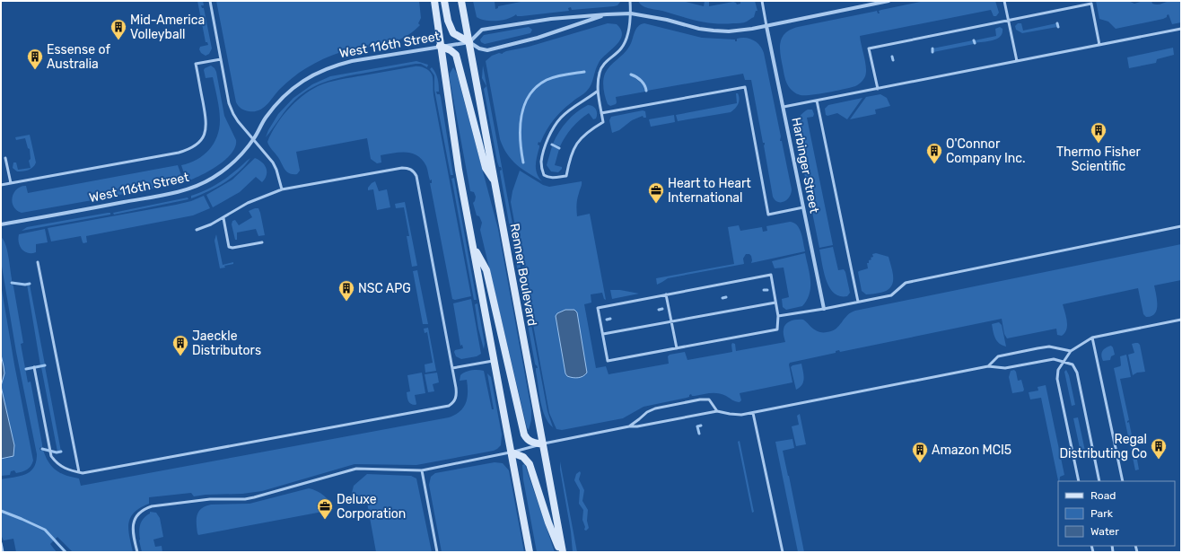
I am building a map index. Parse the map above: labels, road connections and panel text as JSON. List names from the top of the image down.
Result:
{
  "streets": {
    "main road": ["Renner Boulevard"],
    "street": ["West 116th Street", "Harbinger Street"]
  },
  "crossings": [
    ["West 116th Street", "Renner Boulevard"]
  ],
  "places": {
    "building": [
      "Mid-America Volleyball",
      "Essense of Australia",
      "Thermo Fisher Scientific",
      "O'Connor Company Inc.",
      "NSC APG",
      "Jaeckle Distributors",
      "Regal Distributing Co",
      "Amazon MCI5"
    ],
    "office": ["Heart to Heart International", "Deluxe Corporation"]
  },
  "legend": ["Road", "Park", "Water"]
}
